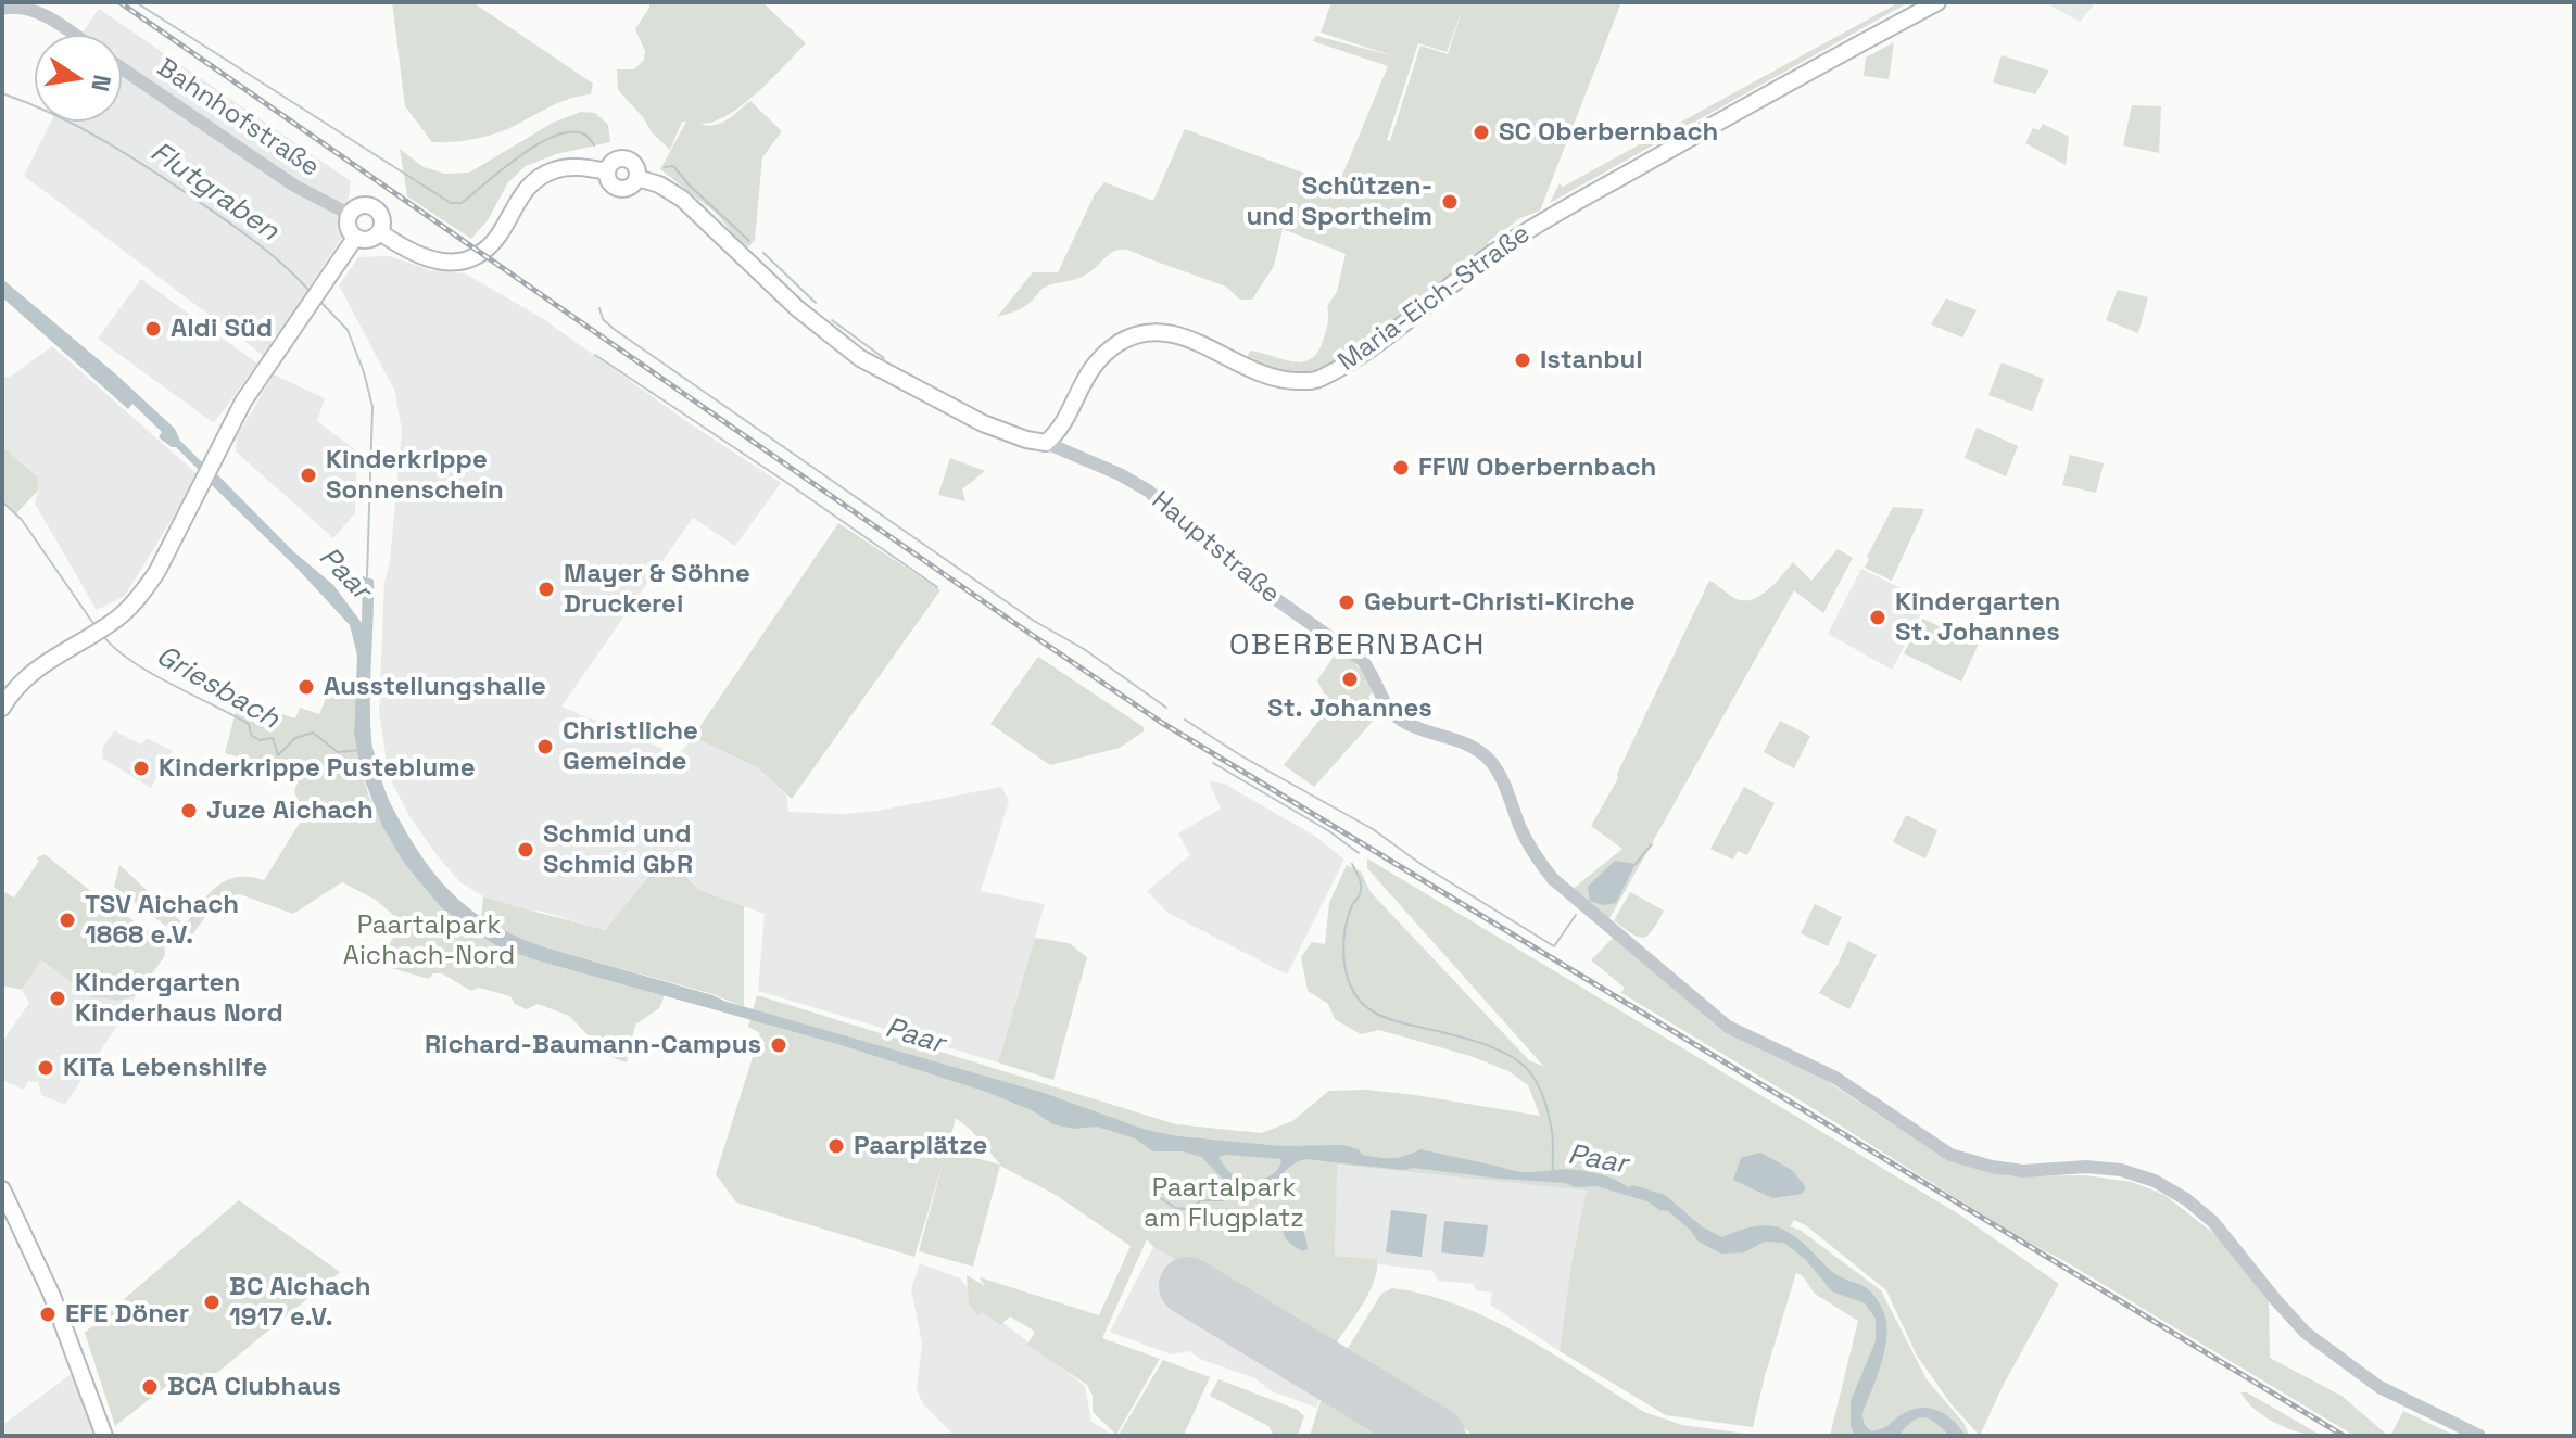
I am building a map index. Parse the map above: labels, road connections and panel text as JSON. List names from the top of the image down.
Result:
{
  "streets": {
    "main road": ["Maria-Eich-Straße", "Hauptstraße"],
    "street": ["Bahnhofstraße"]
  },
  "crossings": [
    ["Maria-Eich-Straße", "Hauptstraße"]
  ],
  "districts": ["OBERBERNBACH"],
  "water": ["Flutgraben", "Paar", "Griesbach"],
  "parks": ["Paartalpark Aichach-Nord", "Paartalpark am Flugplatz"],
  "places": [
    "SC Oberbernbach",
    "Schützen- und Sportheim",
    "Aldi Süd",
    "Istanbul",
    "FFW Oberbernbach",
    "Kinderkrippe Sonnenschein",
    "Mayer & Söhne Druckerei",
    "Geburt-Christi-Kirche",
    "Kindergarten St. Johannes",
    "St. Johannes",
    "Ausstellungshalle",
    "Christliche Gemeinde",
    "Kinderkrippe Pusteblume",
    "Juze Aichach",
    "Schmid und Schmid GbR",
    "TSV Aichach 1868 e.V.",
    "Kindergarten Kinderhaus Nord",
    "Richard-Baumann-Campus",
    "KiTa Lebenshilfe",
    "Paarplätze",
    "BC Aichach 1917 e.V.",
    "EFE Döner",
    "BCA Clubhaus"
  ],
  "north": "right"
}
